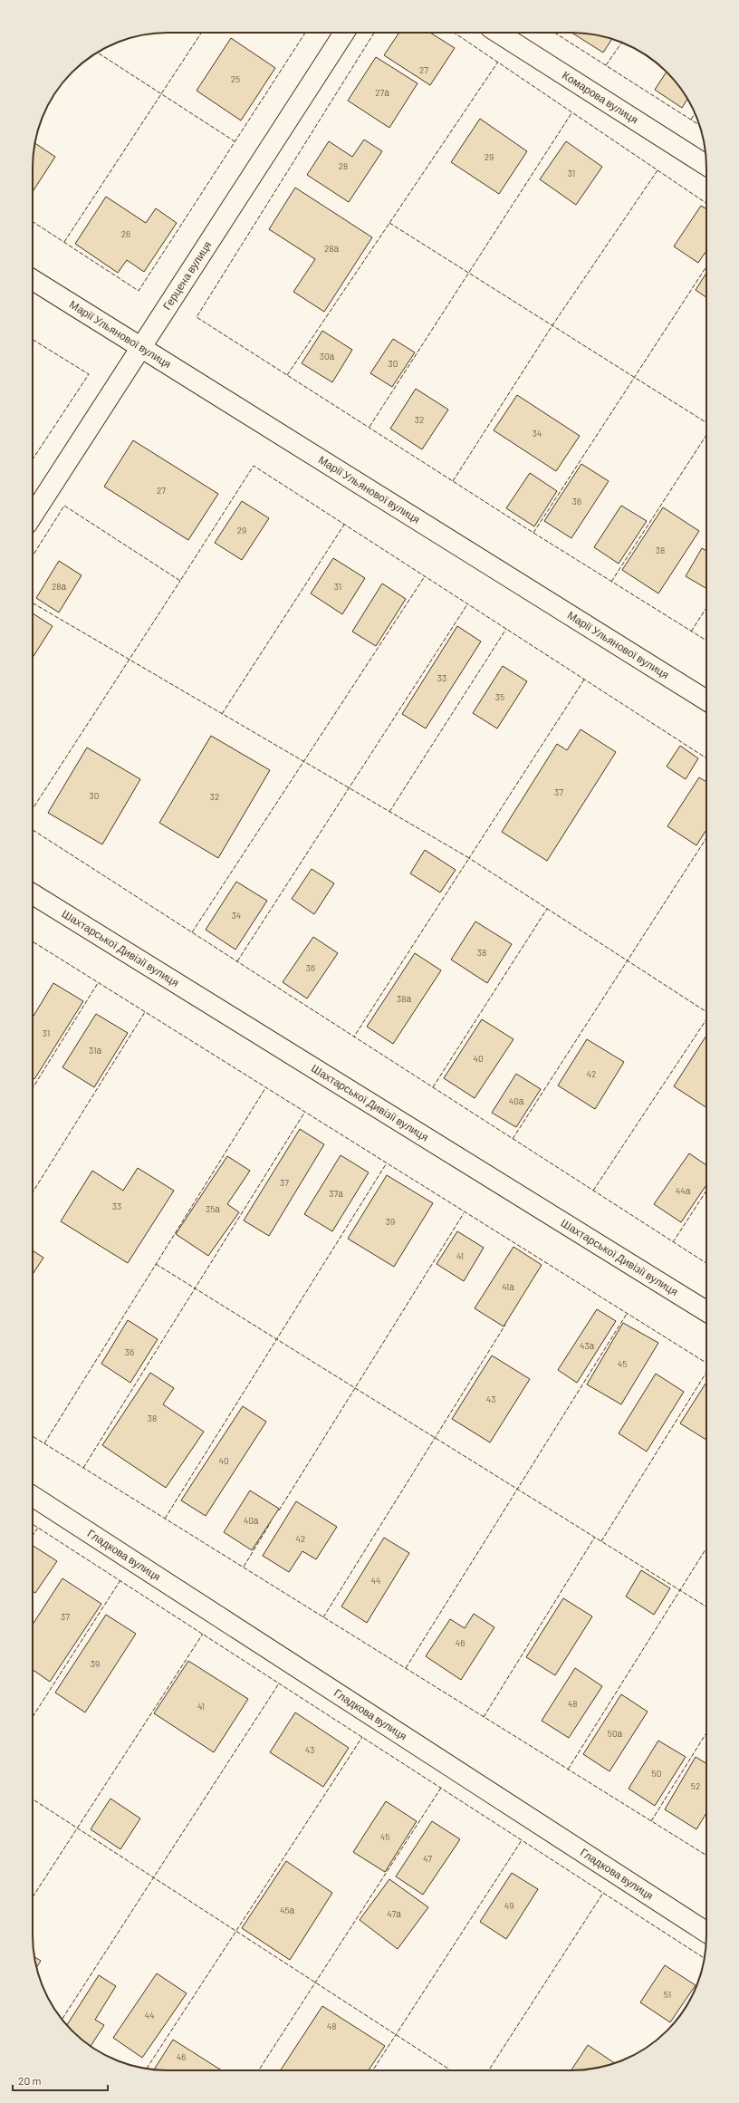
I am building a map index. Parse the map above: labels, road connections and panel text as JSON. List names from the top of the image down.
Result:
{
  "streets": {
    "street": [
      "Комарова вулиця",
      "Герцена вулиця",
      "Марії Ульянової вулиця",
      "Шахтарської Дивізії вулиця",
      "Гладкова вулиця"
    ]
  },
  "crossings": [
    ["Герцена вулиця", "Марії Ульянової вулиця"]
  ],
  "house_numbers": [
    "27",
    "25",
    "27а",
    "29",
    "28",
    "31",
    "26",
    "28а",
    "30а",
    "30",
    "32",
    "34",
    "27",
    "36",
    "29",
    "38",
    "28а",
    "31",
    "33",
    "35",
    "37",
    "30",
    "32",
    "34",
    "38",
    "36",
    "38а",
    "31",
    "31а",
    "40",
    "42",
    "40а",
    "37",
    "44а",
    "37а",
    "33",
    "35а",
    "39",
    "41",
    "41а",
    "43а",
    "36",
    "45",
    "43",
    "38",
    "40",
    "40а",
    "42",
    "44",
    "37",
    "46",
    "39",
    "48",
    "41",
    "50а",
    "43",
    "50",
    "52",
    "45",
    "47",
    "49",
    "45а",
    "47а",
    "51",
    "44",
    "48",
    "46"
  ],
  "scale_bar": "20 m"
}
